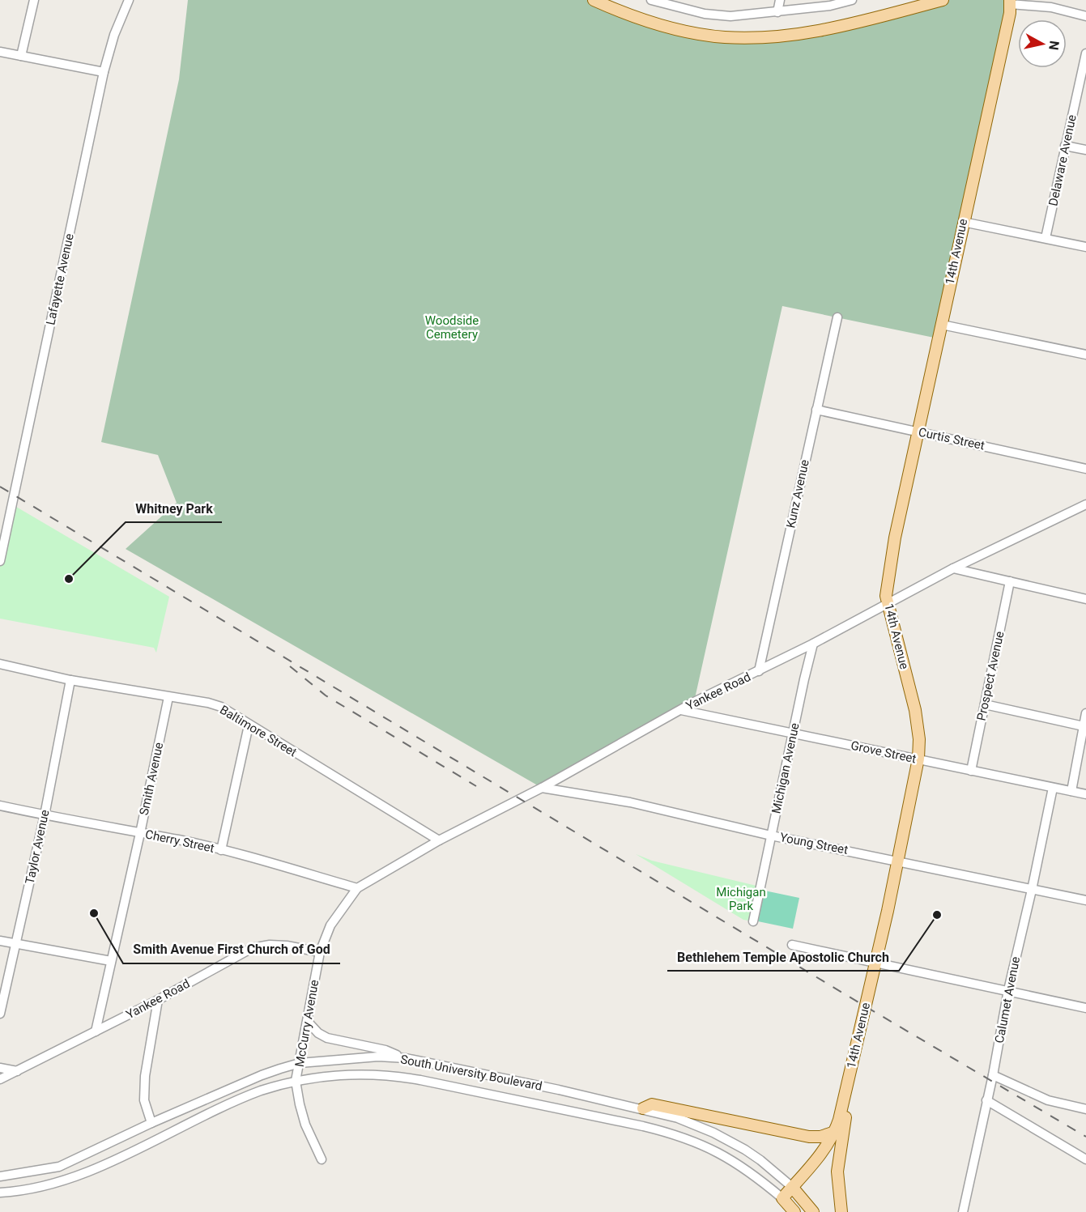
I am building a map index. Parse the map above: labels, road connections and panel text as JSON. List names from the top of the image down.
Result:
{
  "streets": {
    "main road": ["14th Avenue", "South University Boulevard"],
    "street": [
      "Delaware Avenue",
      "Lafayette Avenue",
      "Curtis Street",
      "Kunz Avenue",
      "Prospect Avenue",
      "Yankee Road",
      "Baltimore Street",
      "Grove Street",
      "Michigan Avenue",
      "Smith Avenue",
      "Cherry Street",
      "Young Street",
      "Taylor Avenue",
      "Calumet Avenue",
      "McCurry Avenue"
    ]
  },
  "crossings": [
    ["14th Avenue", "Curtis Street"],
    ["14th Avenue", "Yankee Road"],
    ["14th Avenue", "Grove Street"],
    ["14th Avenue", "Young Street"],
    ["14th Avenue", "South University Boulevard"],
    ["Curtis Street", "Kunz Avenue"],
    ["Kunz Avenue", "Yankee Road"],
    ["Prospect Avenue", "Grove Street"],
    ["Yankee Road", "Baltimore Street"],
    ["Yankee Road", "Grove Street"],
    ["Yankee Road", "Michigan Avenue"],
    ["Yankee Road", "Smith Avenue"],
    ["Yankee Road", "Cherry Street"],
    ["Yankee Road", "Young Street"],
    ["Yankee Road", "McCurry Avenue"],
    ["Baltimore Street", "Smith Avenue"],
    ["Baltimore Street", "Taylor Avenue"],
    ["Grove Street", "Michigan Avenue"],
    ["Grove Street", "Calumet Avenue"],
    ["Michigan Avenue", "Young Street"],
    ["Smith Avenue", "Cherry Street"],
    ["Cherry Street", "Taylor Avenue"],
    ["Cherry Street", "McCurry Avenue"],
    ["Young Street", "Calumet Avenue"],
    ["McCurry Avenue", "South University Boulevard"]
  ],
  "parks": ["Woodside Cemetery", "Michigan Park"],
  "places": ["Whitney Park", "Smith Avenue First Church of God", "Bethlehem Temple Apostolic Church"],
  "north": "right"
}
